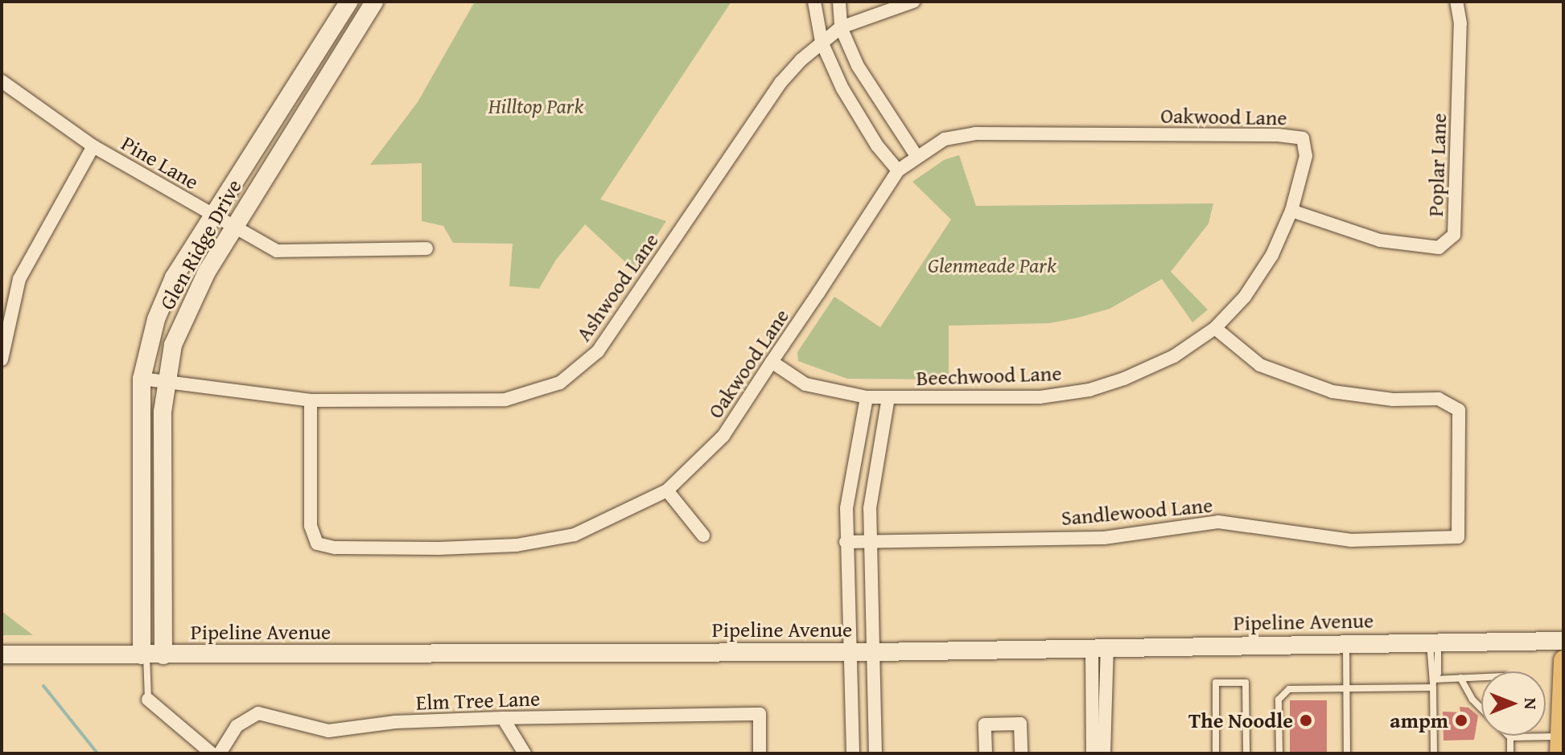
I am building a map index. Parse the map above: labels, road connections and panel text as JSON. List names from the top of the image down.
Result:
{
  "streets": {
    "main road": ["Glen Ridge Drive", "Pipeline Avenue"],
    "street": [
      "Oakwood Lane",
      "Pine Lane",
      "Poplar Lane",
      "Ashwood Lane",
      "Beechwood Lane",
      "Sandlewood Lane",
      "Elm Tree Lane"
    ]
  },
  "crossings": [
    ["Oakwood Lane", "Ashwood Lane"],
    ["Oakwood Lane", "Beechwood Lane"],
    ["Pine Lane", "Glen Ridge Drive"],
    ["Poplar Lane", "Beechwood Lane"],
    ["Glen Ridge Drive", "Ashwood Lane"],
    ["Glen Ridge Drive", "Pipeline Avenue"],
    ["Beechwood Lane", "Sandlewood Lane"]
  ],
  "parks": ["Hilltop Park", "Glenmeade Park"],
  "places": ["The Noodle", "ampm"],
  "north": "right"
}
